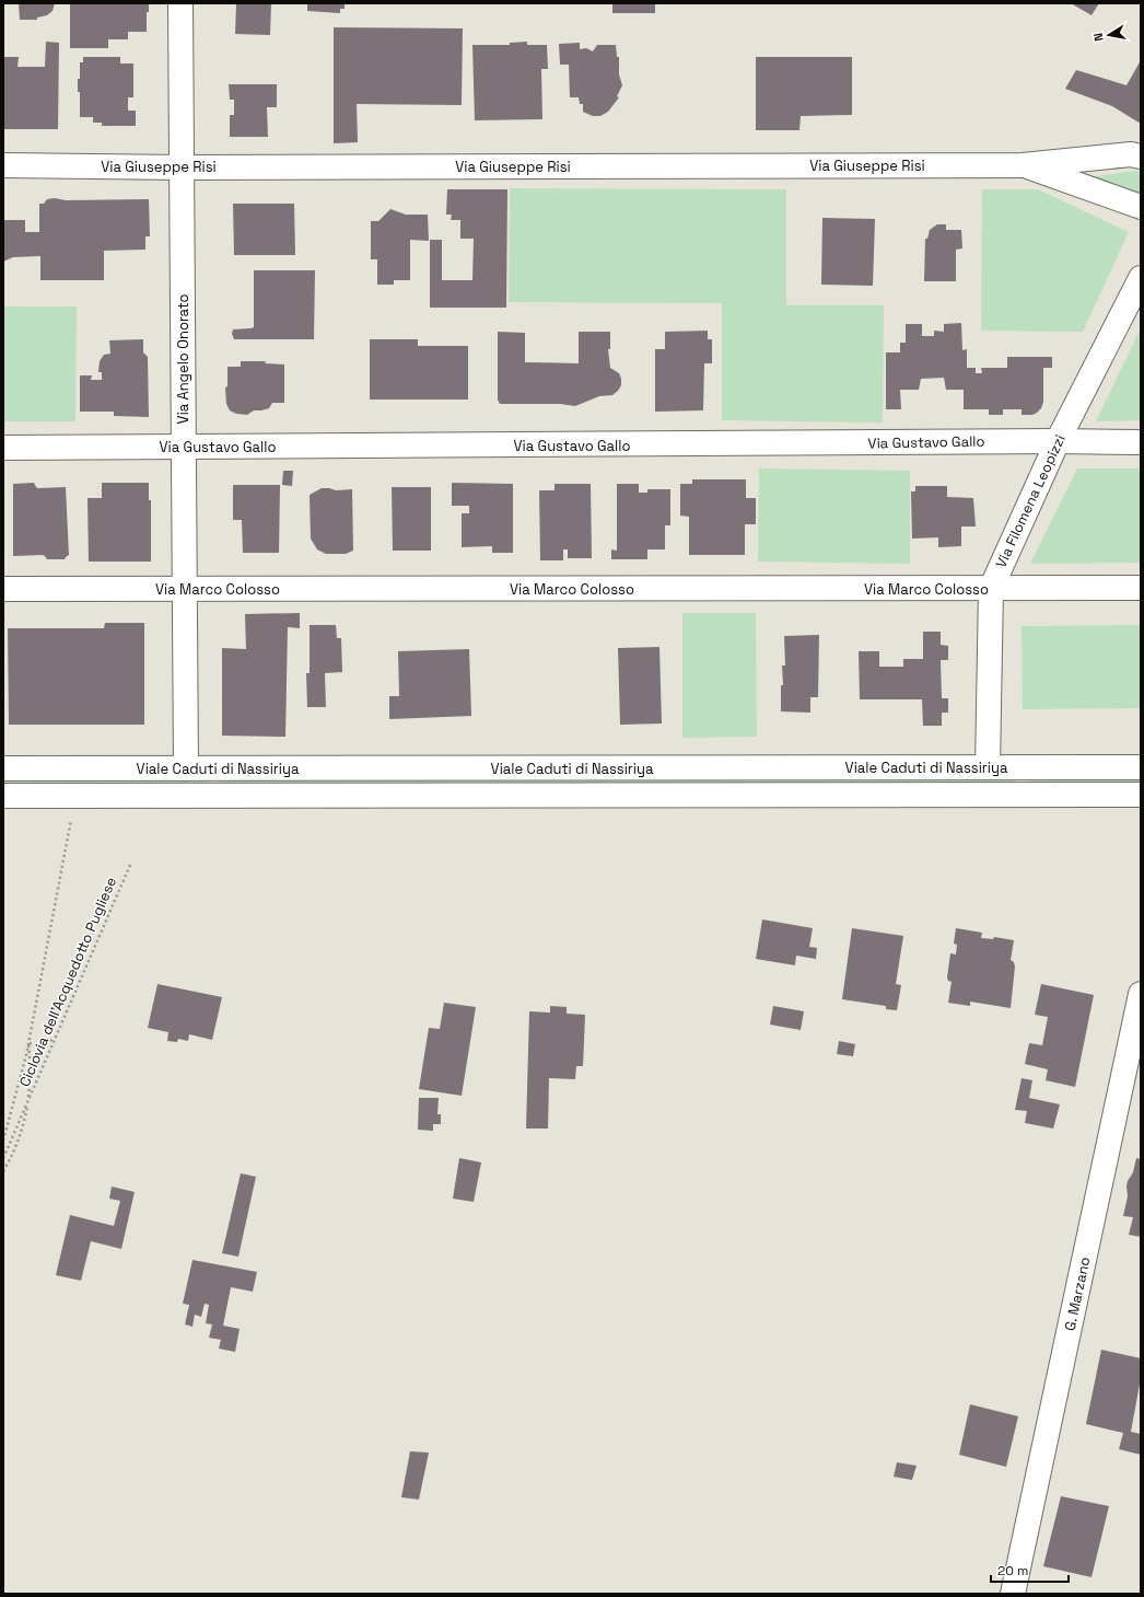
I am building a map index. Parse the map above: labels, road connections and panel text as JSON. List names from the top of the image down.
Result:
{
  "streets": {
    "street": [
      "Via Giuseppe Risi",
      "Via Angelo Onorato",
      "Via Gustavo Gallo",
      "Via Filomena Leopizzi",
      "Via Marco Colosso",
      "Viale Caduti di Nassiriya",
      "G. Marzano"
    ],
    "path": ["Ciclovia dell'Acquedotto Pugliese"]
  },
  "crossings": [
    ["Via Giuseppe Risi", "Via Angelo Onorato"],
    ["Via Angelo Onorato", "Via Gustavo Gallo"],
    ["Via Angelo Onorato", "Via Marco Colosso"],
    ["Via Angelo Onorato", "Viale Caduti di Nassiriya"],
    ["Via Gustavo Gallo", "Via Filomena Leopizzi"],
    ["Via Filomena Leopizzi", "Via Marco Colosso"],
    ["Via Filomena Leopizzi", "Viale Caduti di Nassiriya"]
  ],
  "scale_bar": "20 m",
  "north": "left"
}
